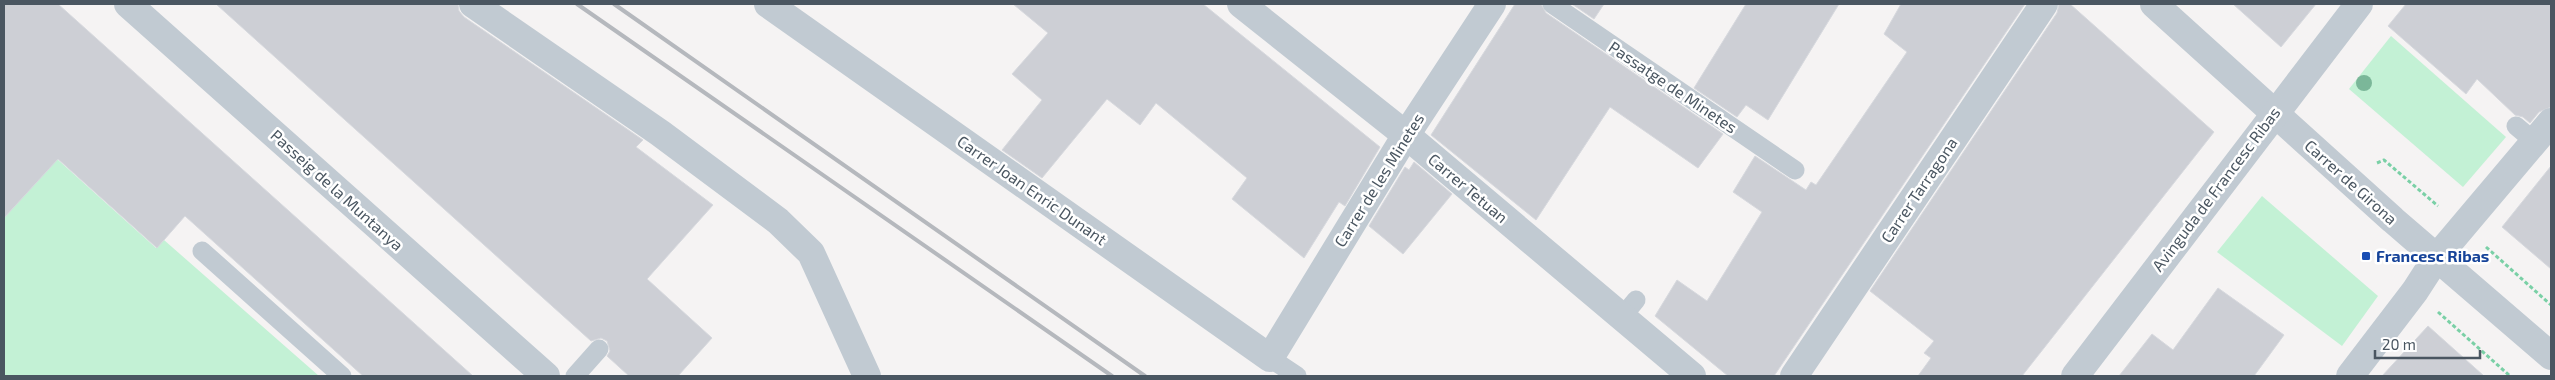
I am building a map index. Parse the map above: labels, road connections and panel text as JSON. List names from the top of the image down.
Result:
{
  "streets": {
    "street": [
      "Carrer de les Minetes",
      "Carrer de Girona",
      "Carrer Tetuan",
      "Avinguda de Francesc Ribas",
      "Passeig de la Muntanya",
      "Carrer Joan Enric Dunant",
      "Carrer Tarragona"
    ],
    "lane": ["Passatge de Minetes"]
  },
  "crossings": [
    ["Carrer de les Minetes", "Carrer Tetuan"],
    ["Carrer de les Minetes", "Carrer Joan Enric Dunant"],
    ["Carrer de Girona", "Avinguda de Francesc Ribas"]
  ],
  "places": {
    "transit": ["Francesc Ribas"]
  },
  "scale_bar": "20 m"
}
